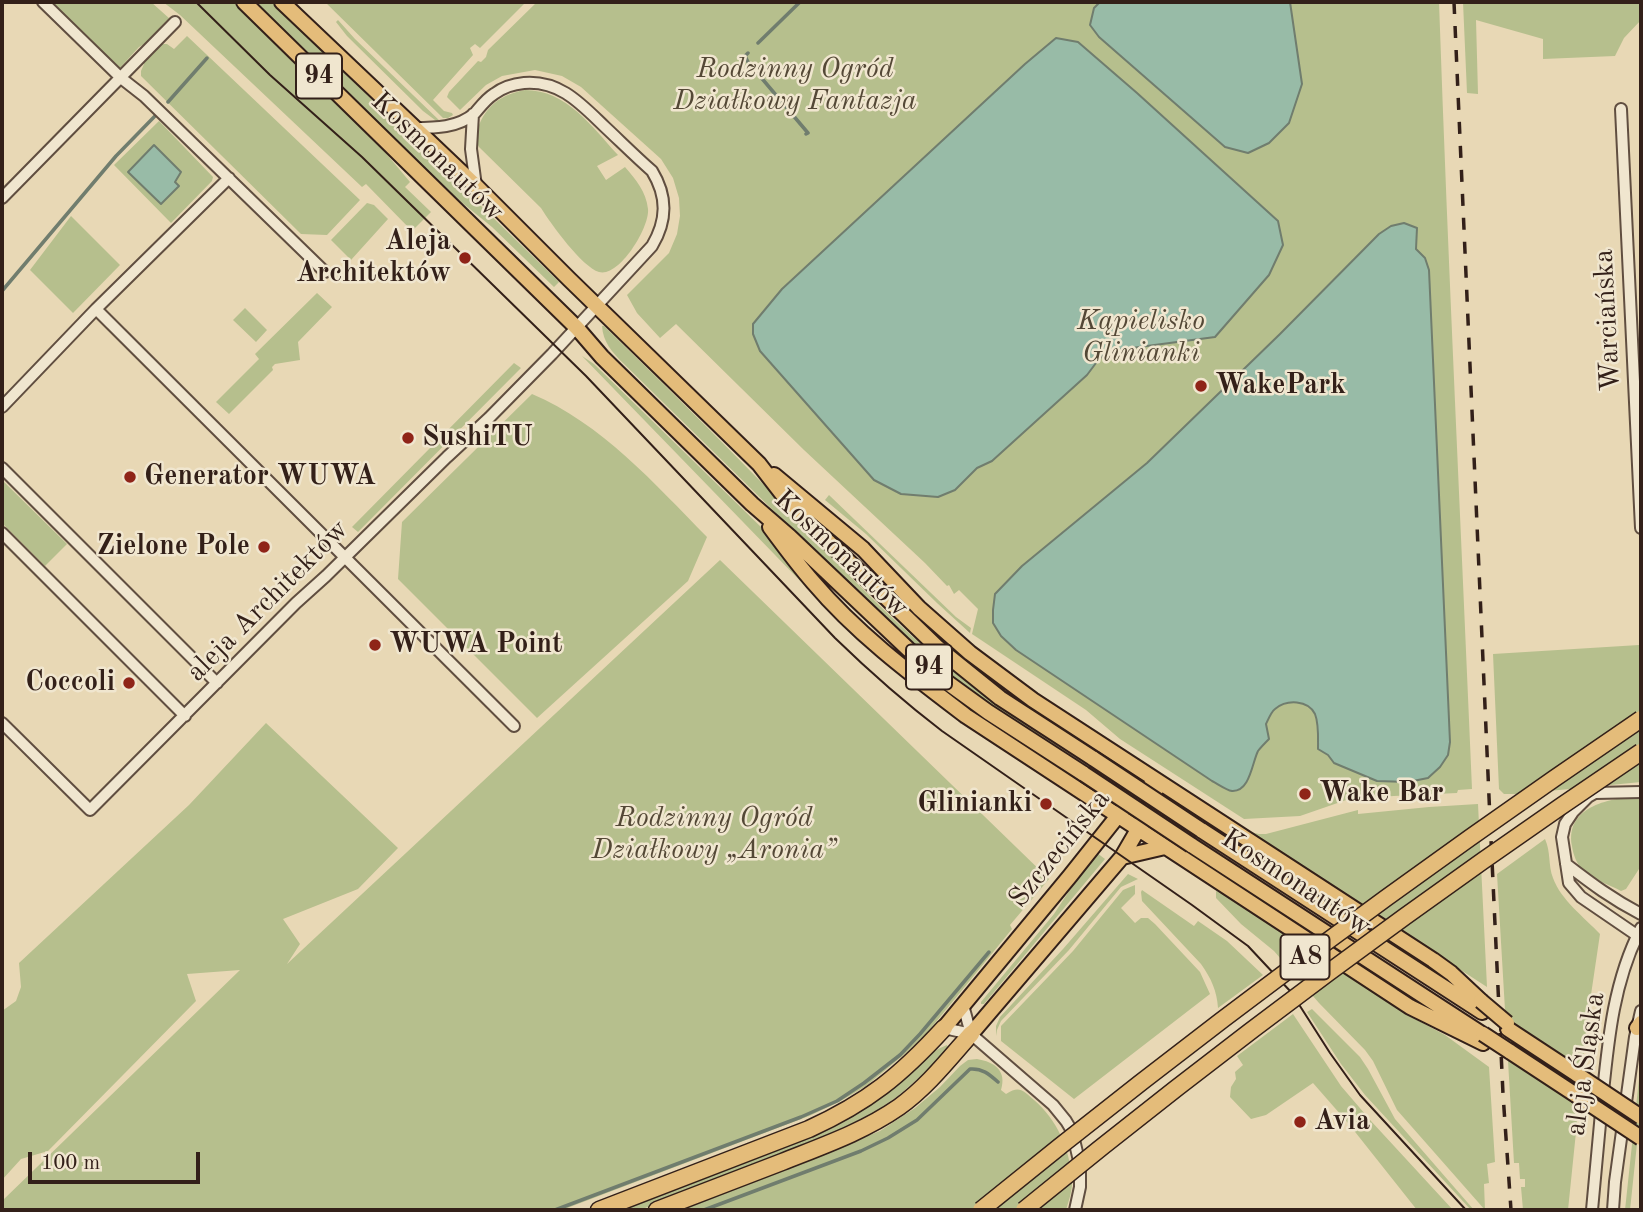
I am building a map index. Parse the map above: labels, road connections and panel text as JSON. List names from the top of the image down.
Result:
{
  "streets": {
    "highway": ["A8"],
    "main road": ["94", "Kosmonautów", "Szczecińska"],
    "street": ["Warciańska", "aleja Architektów", "aleja Śląska"]
  },
  "crossings": [
    ["Kosmonautów", "aleja Architektów"]
  ],
  "parks": ["Rodzinny Ogród Działkowy Fantazja", "Kąpielisko Glinianki", "Rodzinny Ogród Działkowy „Aronia”"],
  "places": [
    "Aleja Architektów",
    "WakePark",
    "SushiTU",
    "Generator WUWA",
    "Zielone Pole",
    "WUWA Point",
    "Coccoli",
    "Wake Bar",
    "Glinianki",
    "Avia"
  ],
  "scale_bar": "100 m"
}
